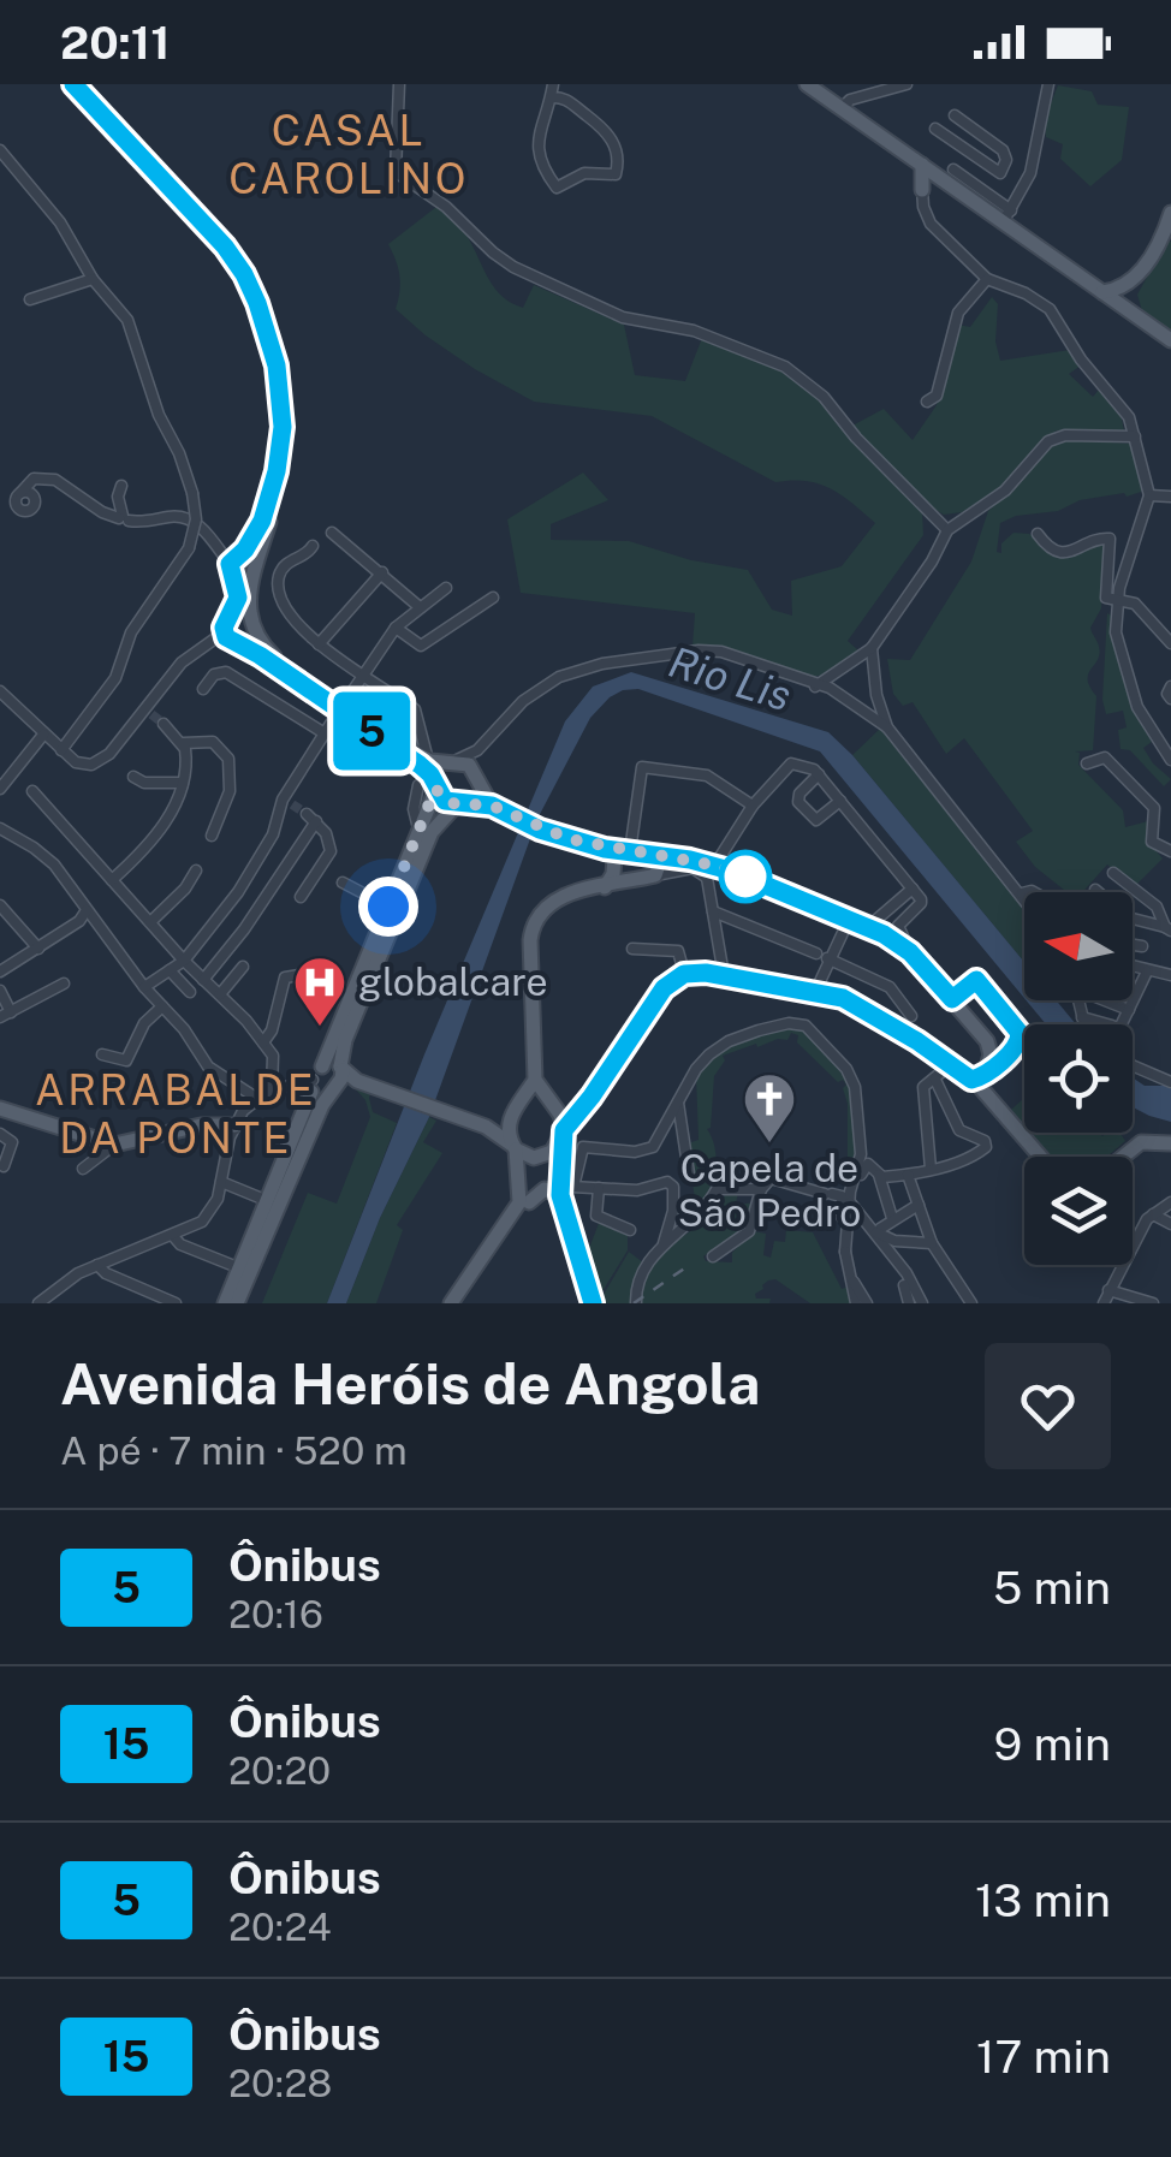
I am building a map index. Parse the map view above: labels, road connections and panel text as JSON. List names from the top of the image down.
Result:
{
  "districts": ["CASAL CAROLINO", "ARRABALDE DA PONTE"],
  "water": ["Rio Lis"],
  "places": {
    "hospital": ["globalcare"],
    "church": ["Capela de São Pedro"]
  },
  "lines": ["bus line 5"],
  "north": "left",
  "page": {
    "status": "20:11",
    "on_map": "5",
    "heading": ["Avenida Heróis de Angola", "A pé · 7 min · 520 m"],
    "list": [
      {
        "mark": "5",
        "name": "Ônibus",
        "note": "20:16",
        "value": "5 min"
      },
      {
        "mark": "15",
        "name": "Ônibus",
        "note": "20:20",
        "value": "9 min"
      },
      {
        "mark": "5",
        "name": "Ônibus",
        "note": "20:24",
        "value": "13 min"
      },
      {
        "mark": "15",
        "name": "Ônibus",
        "note": "20:28",
        "value": "17 min"
      }
    ]
  }
}
